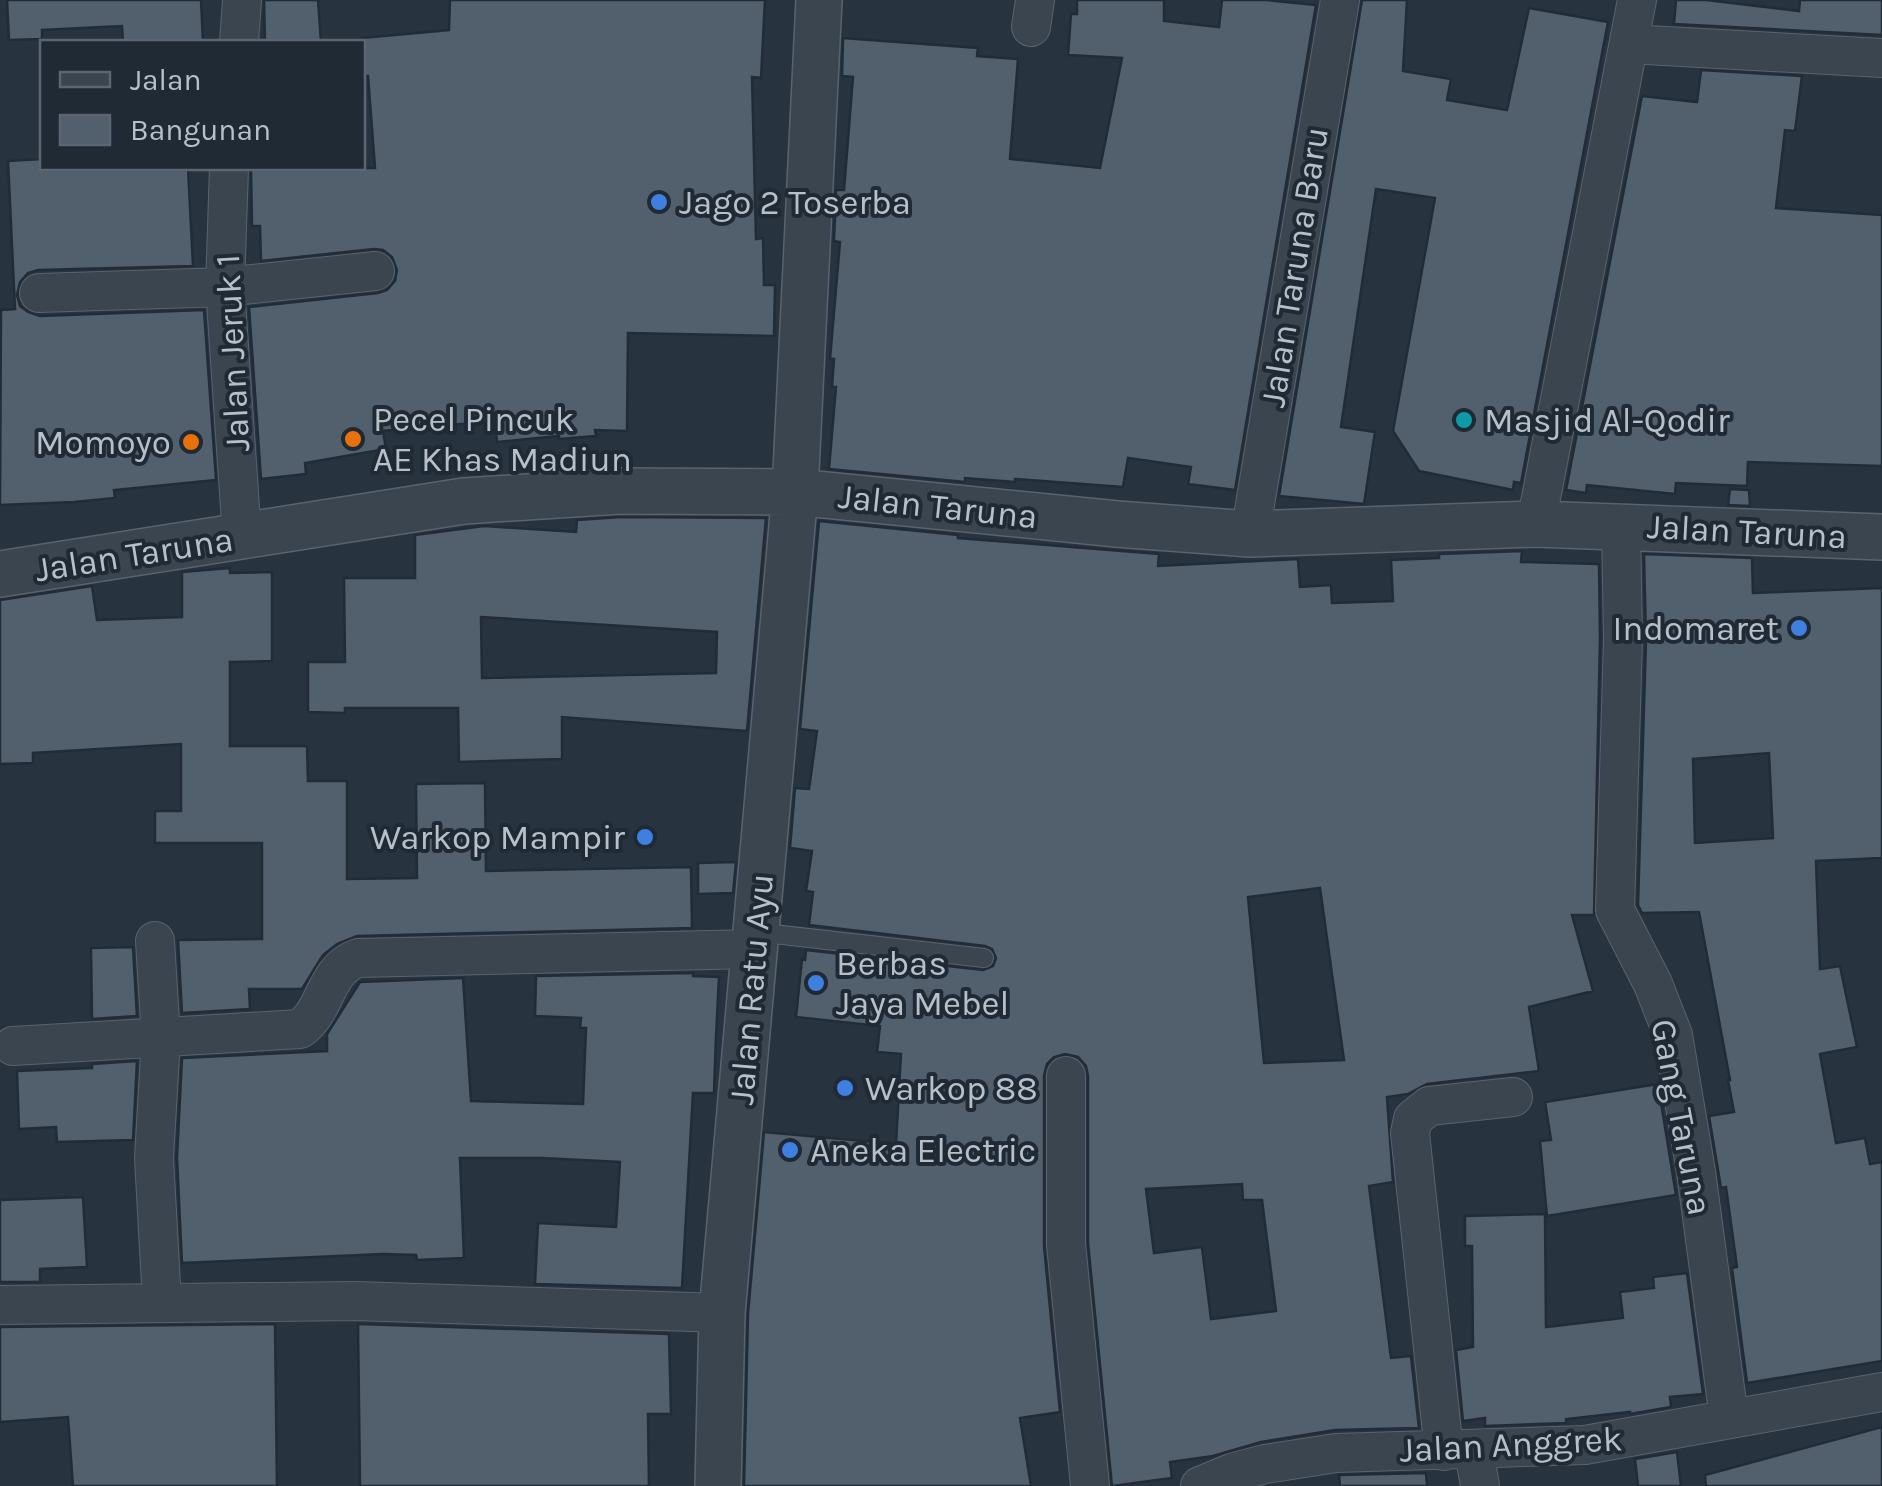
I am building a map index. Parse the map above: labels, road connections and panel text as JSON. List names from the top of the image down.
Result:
{
  "streets": {
    "street": [
      "Jalan Taruna Baru",
      "Jalan Jeruk 1",
      "Jalan Taruna",
      "Jalan Ratu Ayu",
      "Gang Taruna",
      "Jalan Anggrek"
    ]
  },
  "crossings": [
    ["Jalan Taruna Baru", "Jalan Taruna"],
    ["Jalan Jeruk 1", "Jalan Taruna"],
    ["Jalan Taruna", "Jalan Ratu Ayu"],
    ["Jalan Taruna", "Gang Taruna"],
    ["Gang Taruna", "Jalan Anggrek"]
  ],
  "places": [
    "Jago 2 Toserba",
    "Masjid Al-Qodir",
    "Pecel Pincuk AE Khas Madiun",
    "Momoyo",
    "Indomaret",
    "Warkop Mampir",
    "Berbas Jaya Mebel",
    "Warkop 88",
    "Aneka Electric"
  ],
  "legend": ["Jalan", "Bangunan"]
}
